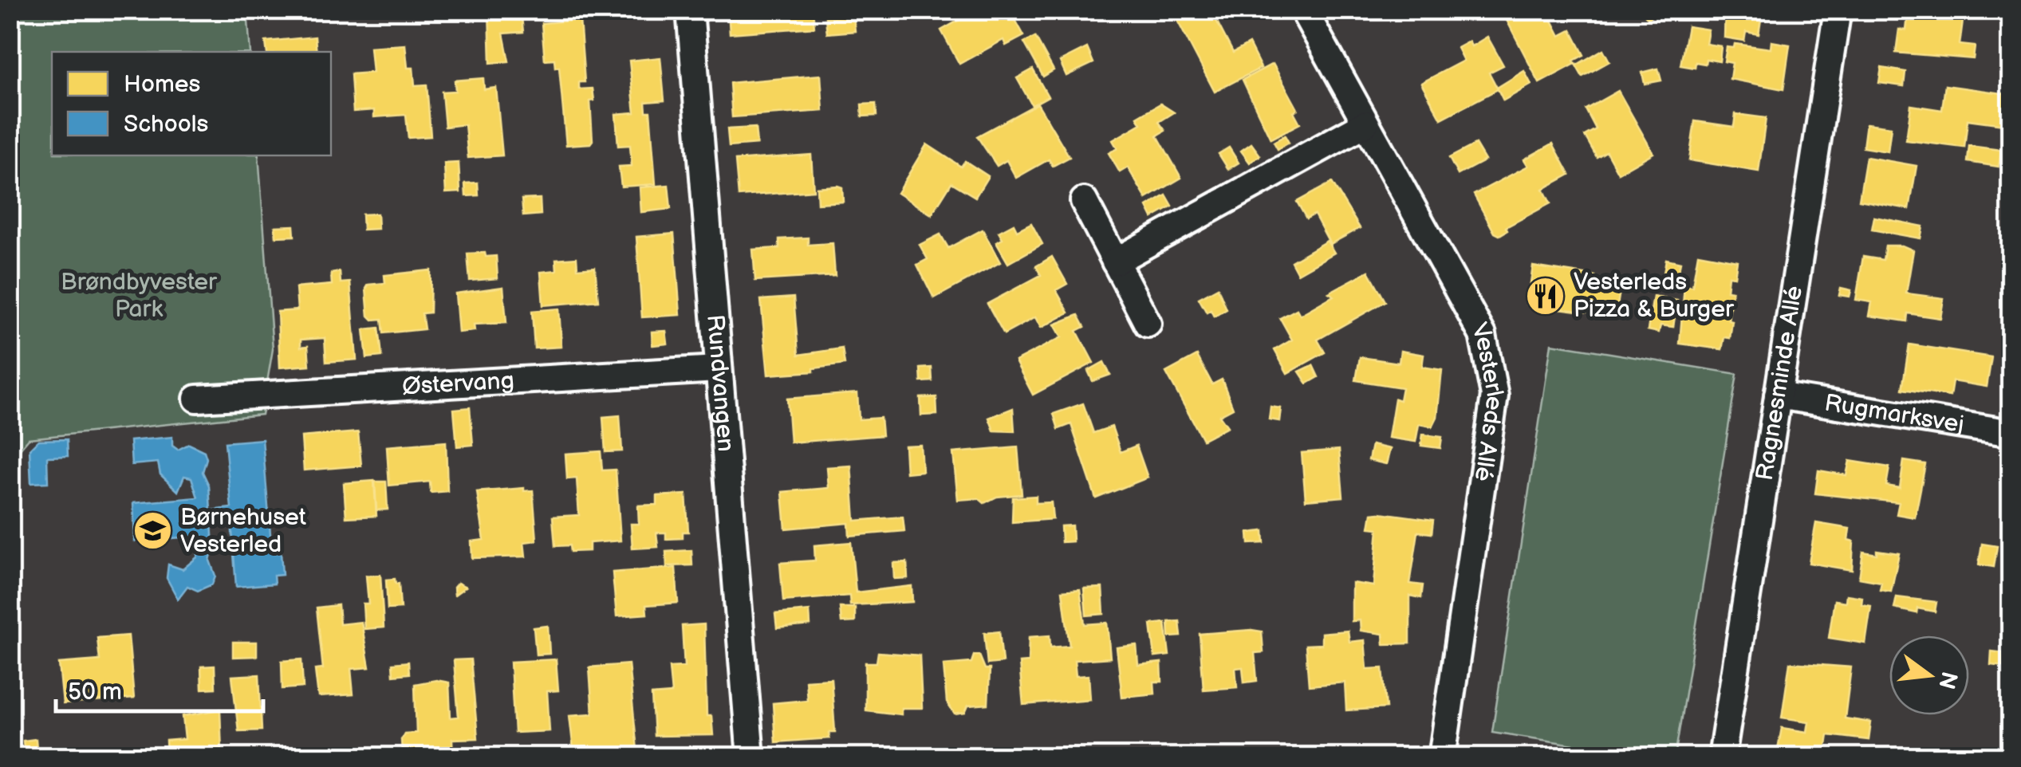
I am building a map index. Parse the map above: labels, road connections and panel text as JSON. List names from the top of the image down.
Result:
{
  "streets": {
    "street": [
      "Østervang",
      "Rundvangen",
      "Ragnesminde Allé",
      "Vesterleds Allé",
      "Rugmarksvej"
    ]
  },
  "crossings": [
    ["Østervang", "Rundvangen"],
    ["Ragnesminde Allé", "Rugmarksvej"]
  ],
  "parks": ["Brøndbyvester Park"],
  "places": {
    "restaurant": ["Vesterleds Pizza & Burger"],
    "school or university": ["Børnehuset Vesterled"]
  },
  "legend": ["Homes", "Schools"],
  "scale_bar": "50 m",
  "north": "right"
}
